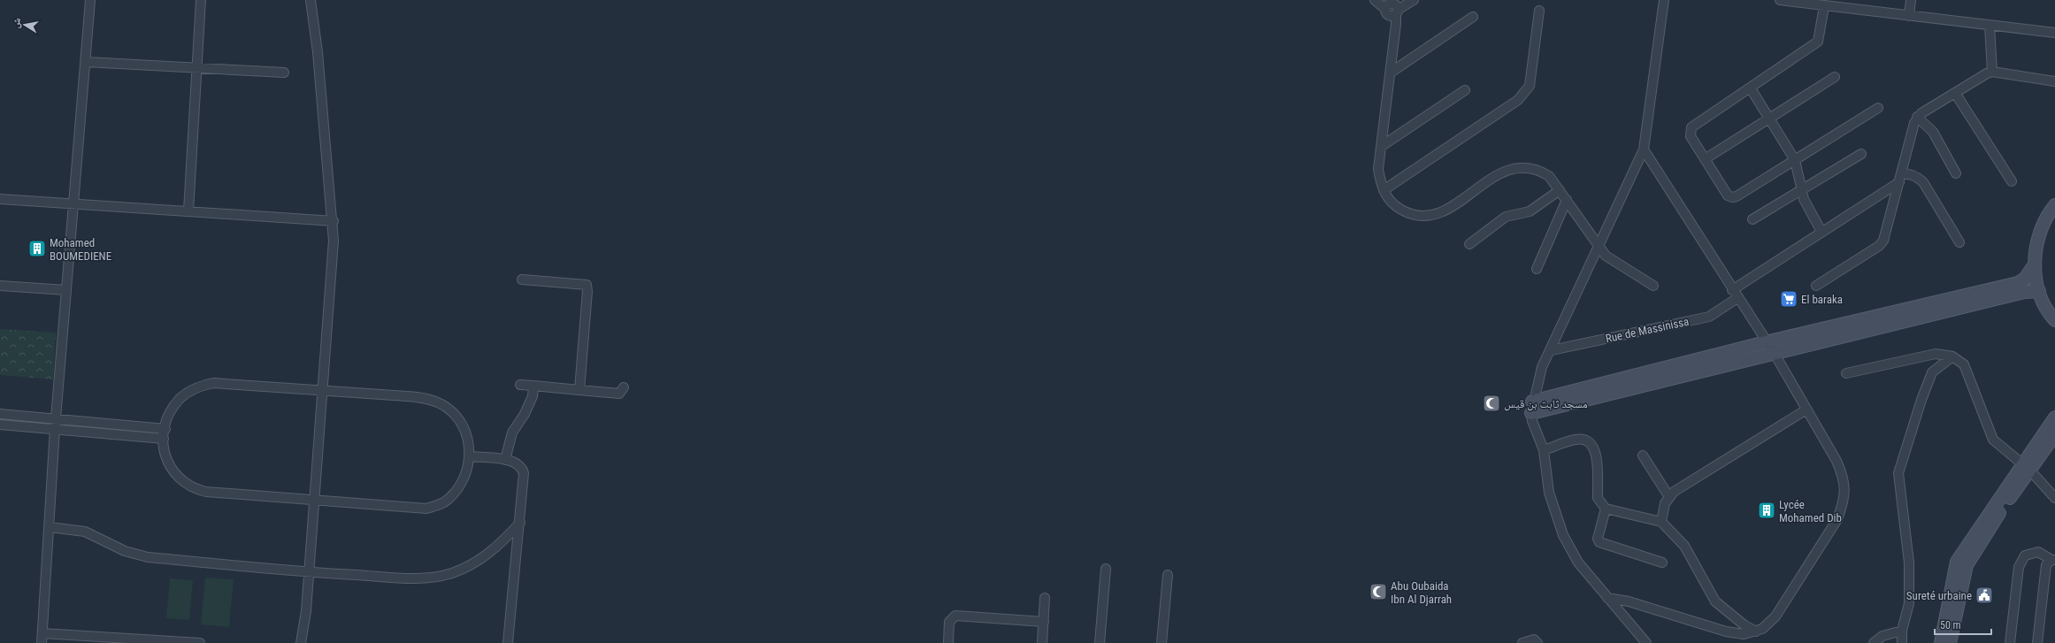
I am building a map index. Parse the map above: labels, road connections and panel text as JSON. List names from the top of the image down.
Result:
{
  "streets": {
    "street": ["Rue de Massinissa"]
  },
  "places": {
    "building": ["Mohamed BOUMEDIENE", "Lycée Mohamed Dib"],
    "supermarket": ["El baraka"],
    "mosque": ["مسجد ثابت بن قيس", "Abu Oubaida Ibn Al Djarrah"],
    "public building": ["Sureté urbaine"]
  },
  "scale_bar": "50 m",
  "north": "left"
}
